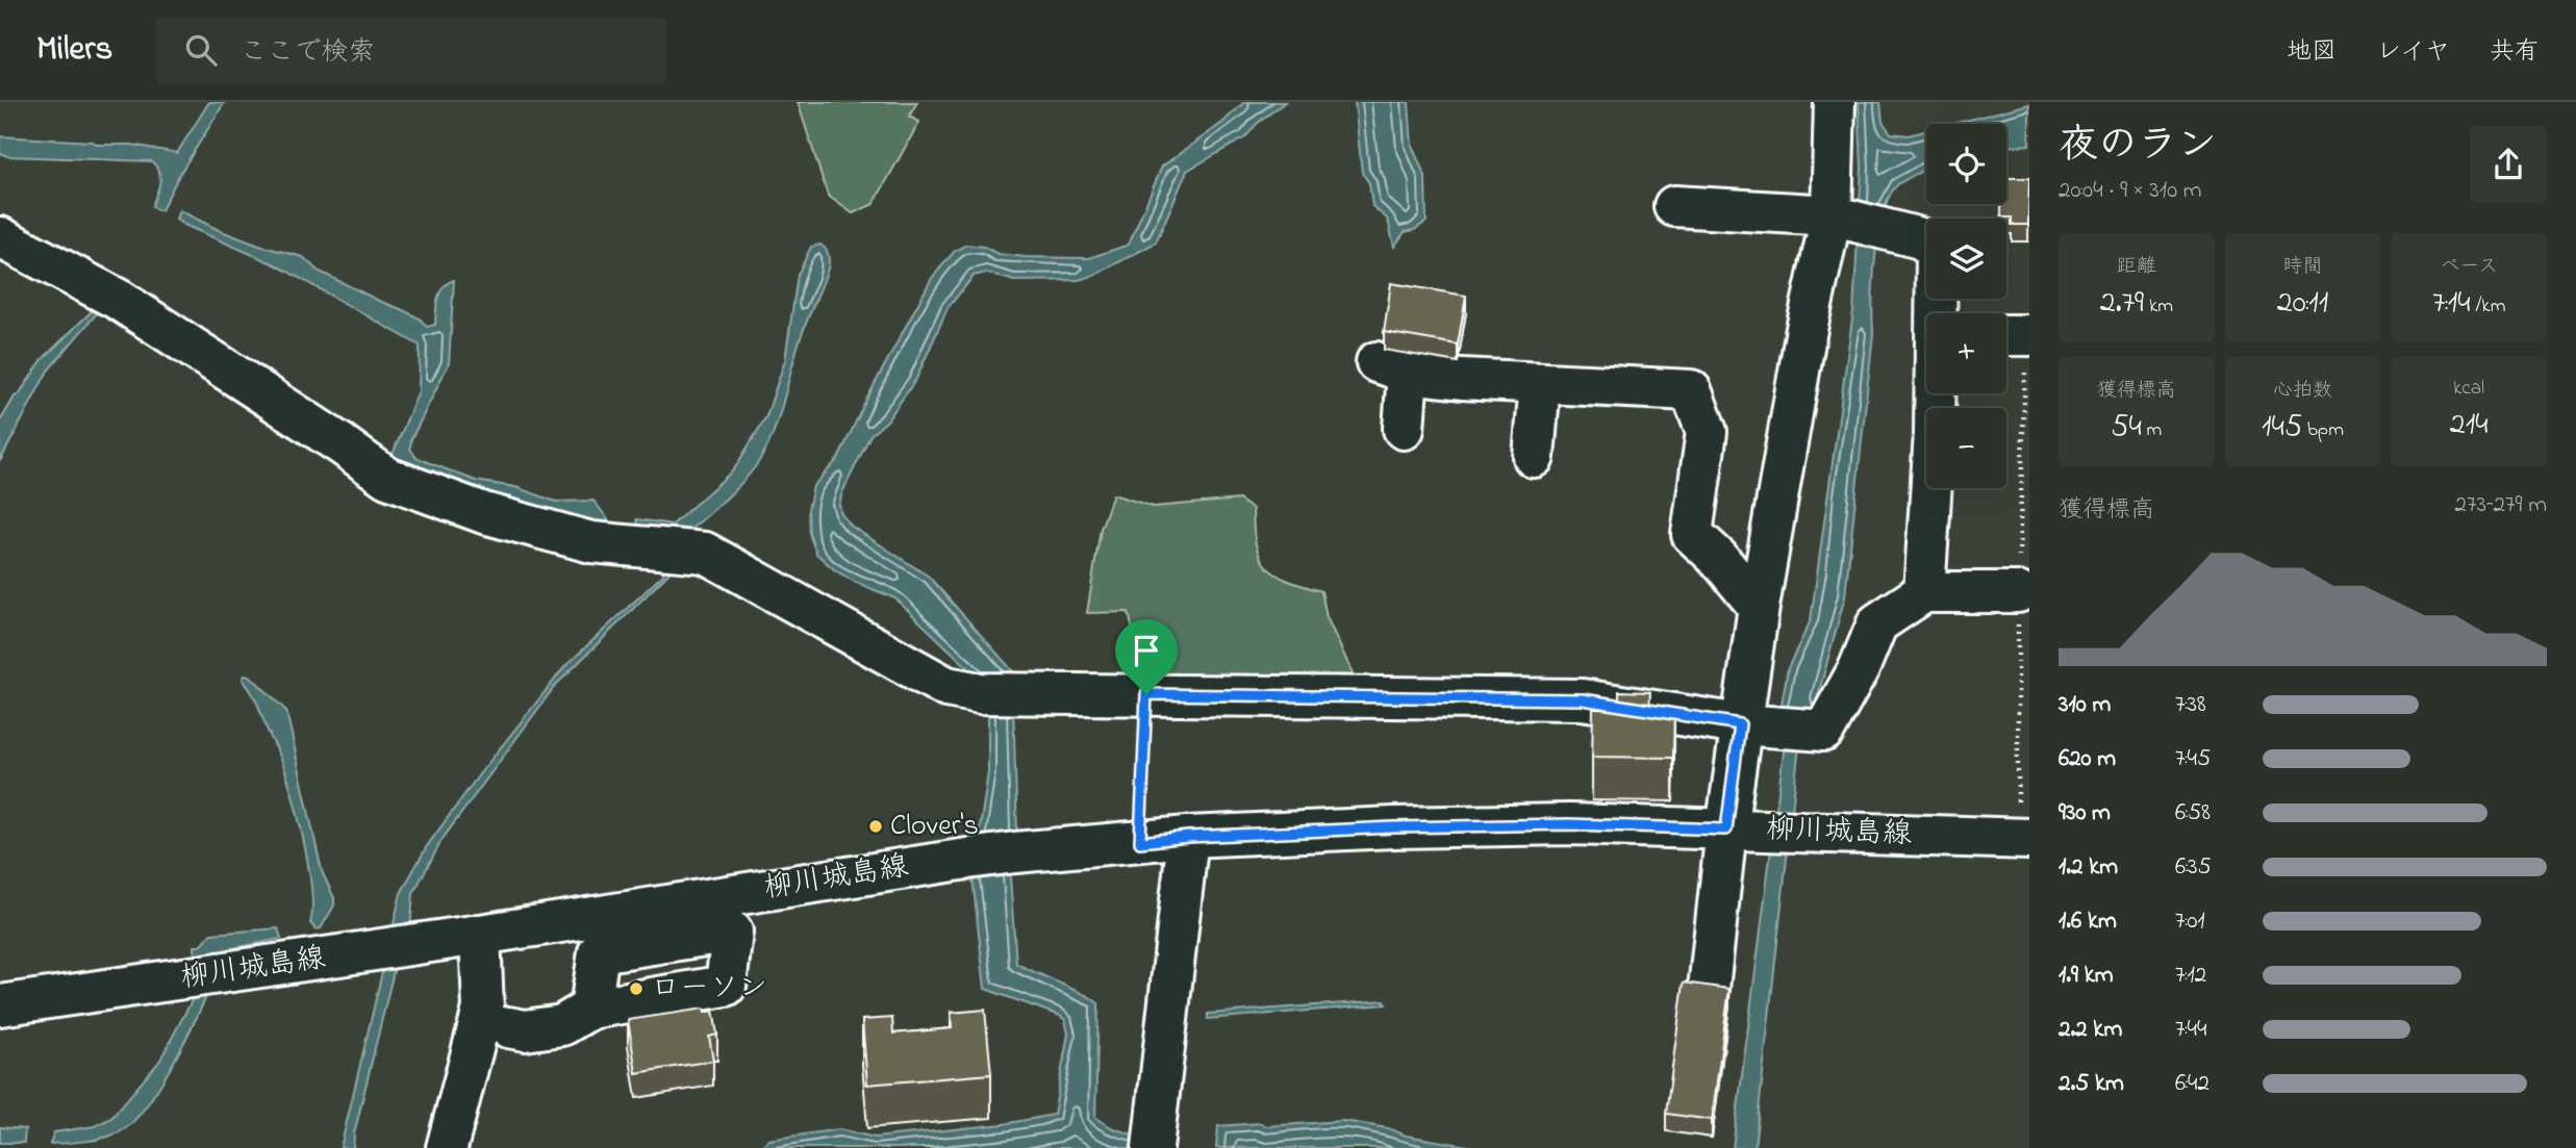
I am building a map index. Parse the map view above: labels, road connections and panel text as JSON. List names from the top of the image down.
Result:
{
  "streets": {
    "street": ["柳川城島線"]
  },
  "places": ["Clover's", "ローソン"],
  "page": {
    "header": "Milers",
    "search": "ここで検索",
    "nav": ["地図", "レイヤ", "共有"],
    "heading": ["夜のラン", "20:04 · 9 × 310 m"],
    "map_buttons": ["+", "−"],
    "stats": [
      ["距離", "2.79 km"],
      ["時間", "20:11"],
      ["ペース", "7:14 /km"],
      ["獲得標高", "54 m"],
      ["心拍数", "145 bpm"],
      ["kcal", "214"]
    ],
    "chart": ["獲得標高", "273–279 m"],
    "list": [
      {
        "name": "310 m",
        "note": "7:38"
      },
      {
        "name": "620 m",
        "note": "7:45"
      },
      {
        "name": "930 m",
        "note": "6:58"
      },
      {
        "name": "1.2 km",
        "note": "6:35"
      },
      {
        "name": "1.6 km",
        "note": "7:01"
      },
      {
        "name": "1.9 km",
        "note": "7:12"
      },
      {
        "name": "2.2 km",
        "note": "7:44"
      },
      {
        "name": "2.5 km",
        "note": "6:42"
      }
    ]
  }
}
